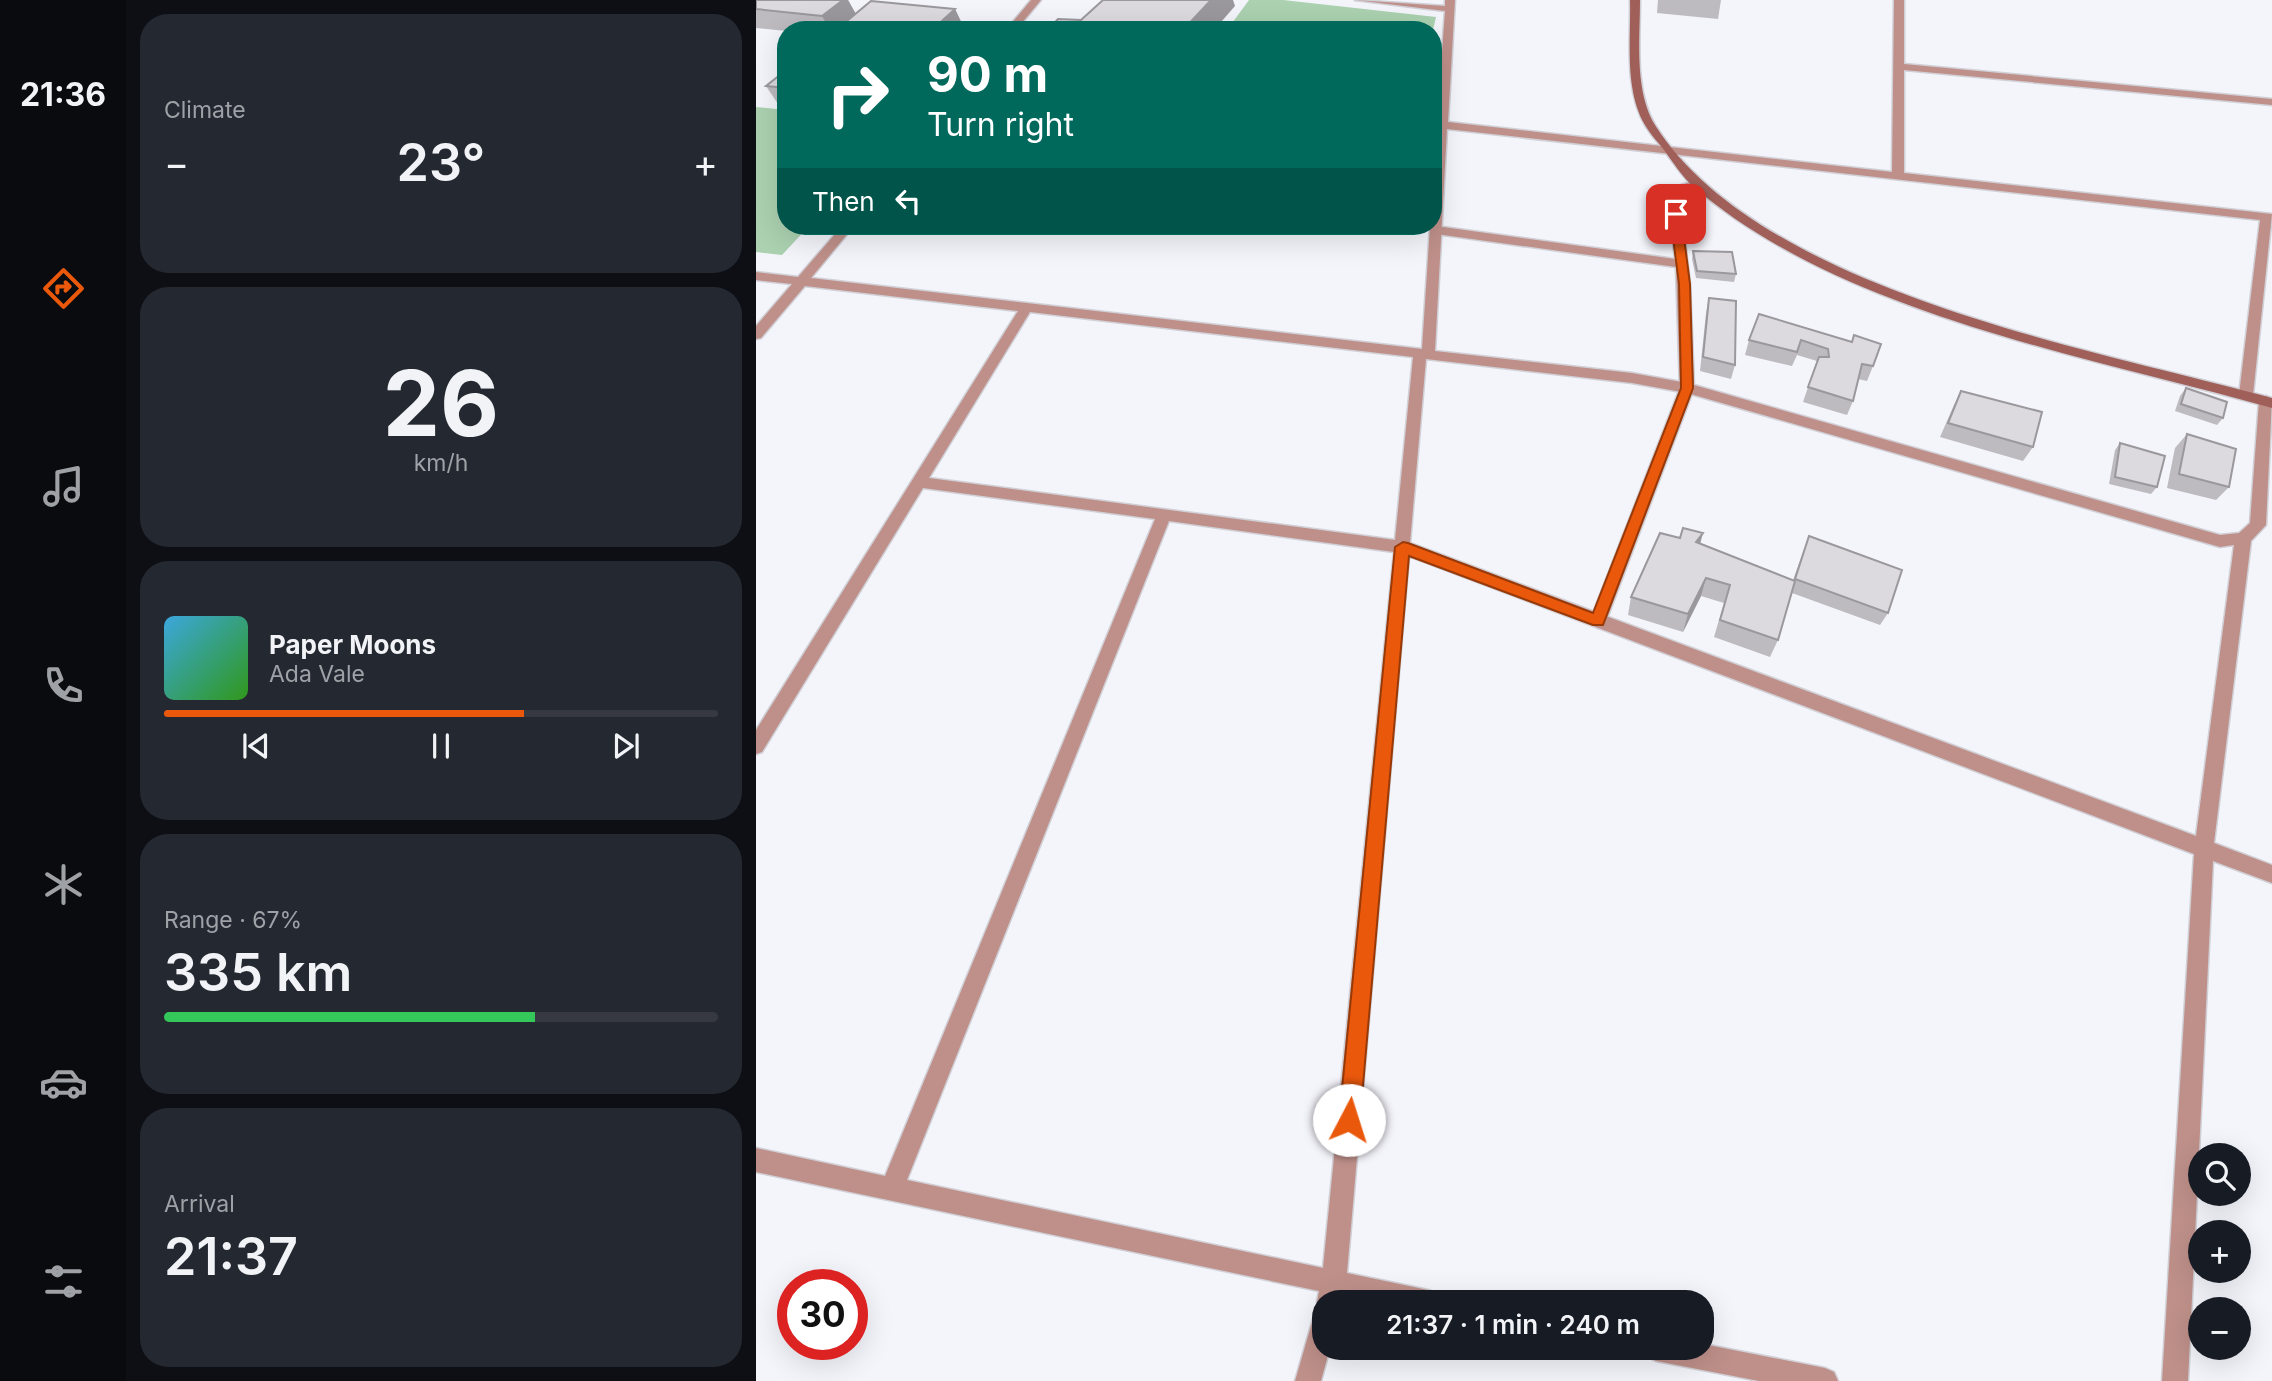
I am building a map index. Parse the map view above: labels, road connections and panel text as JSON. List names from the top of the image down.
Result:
{
  "page": {
    "tabs": "21:36",
    "tile": [
      "Climate",
      ["26", "km/h"],
      ["Range · 67%", "335 km"],
      ["Arrival", "21:37"]
    ],
    "turn": ["90 m", "Turn right"],
    "heat": ["−", "23°", "+"],
    "then": "Then",
    "song": ["Paper Moons", "Ada Vale"],
    "map_buttons": ["+", "−"],
    "limit": "30",
    "trip": "21:37 · 1 min · 240 m"
  }
}
